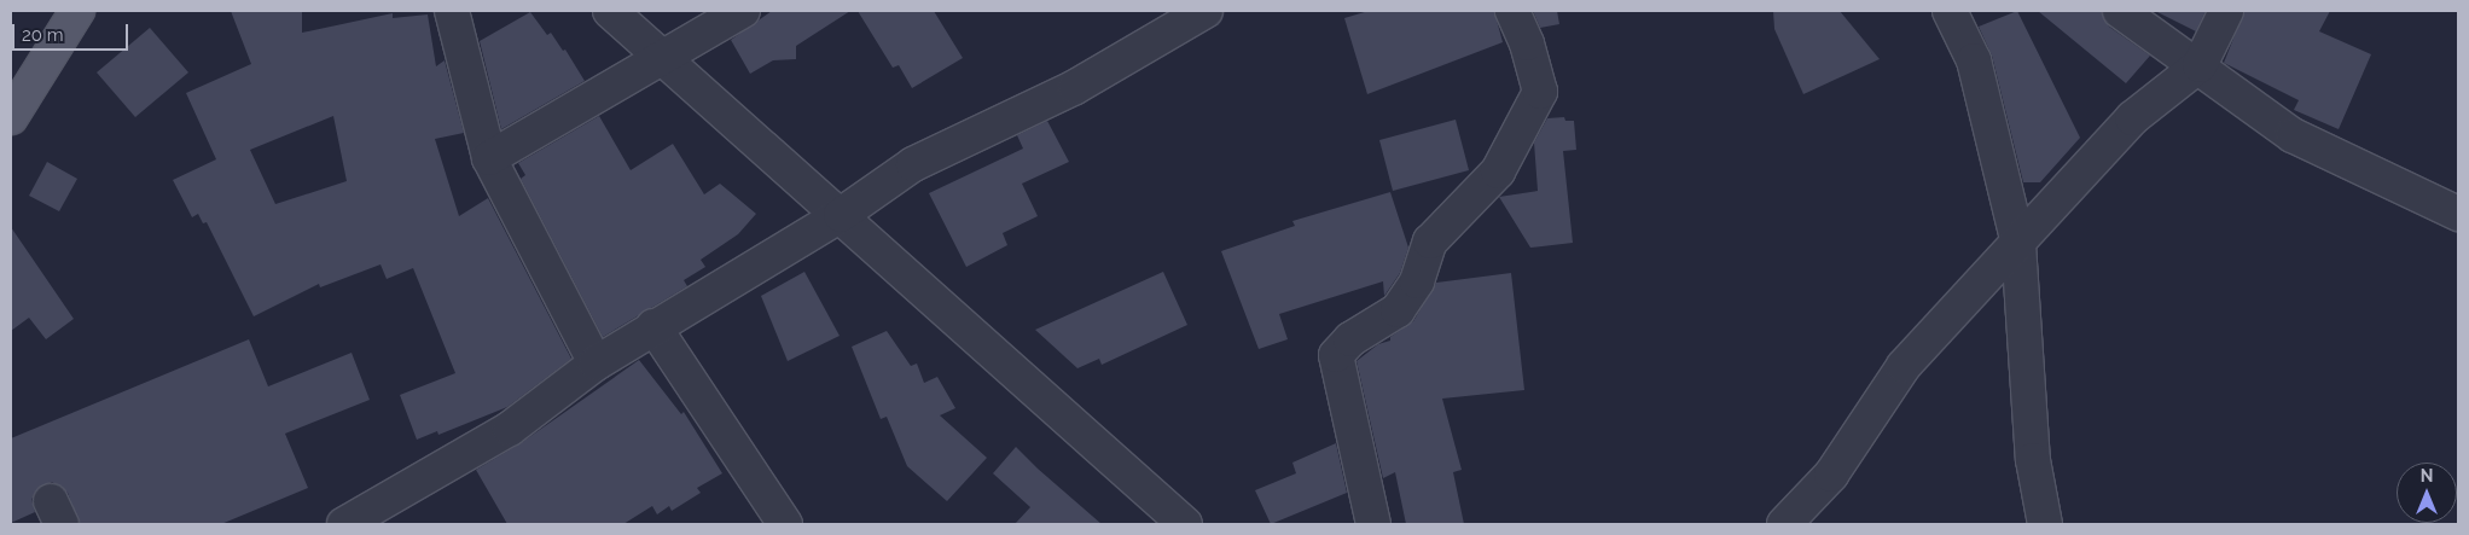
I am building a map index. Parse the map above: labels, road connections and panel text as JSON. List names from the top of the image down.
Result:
{
  "scale_bar": "20 m",
  "north": "top"
}
